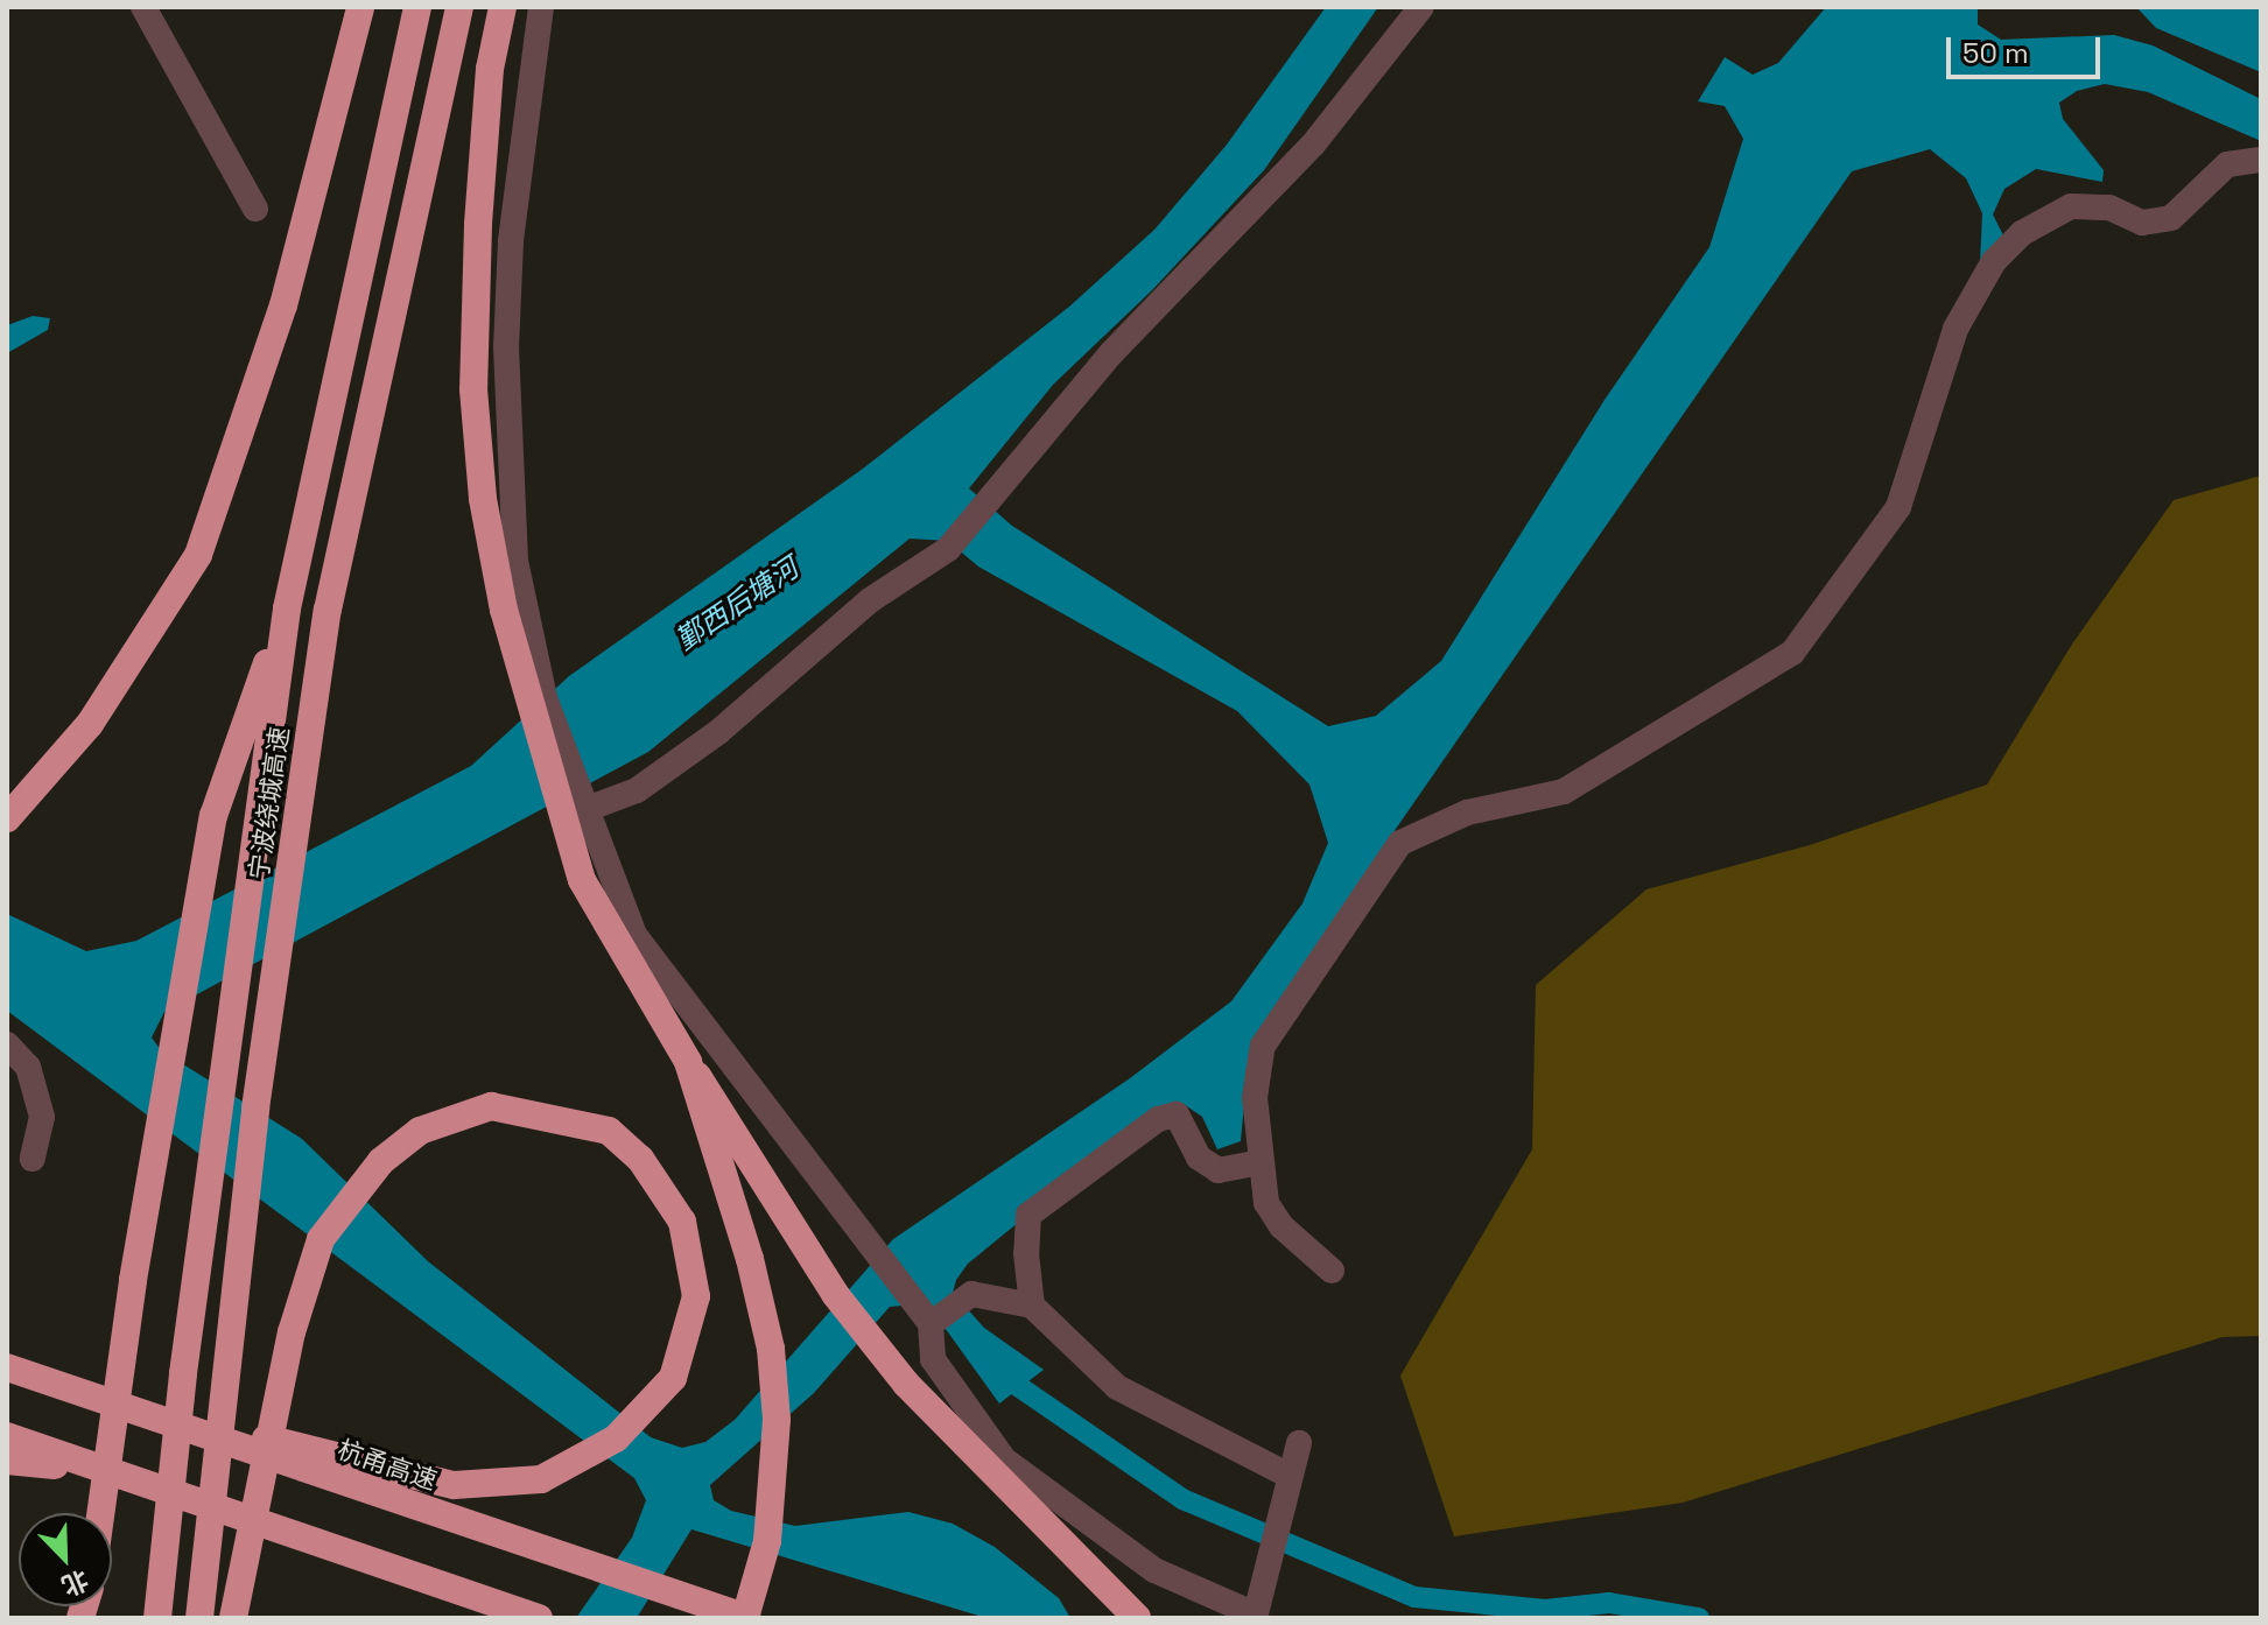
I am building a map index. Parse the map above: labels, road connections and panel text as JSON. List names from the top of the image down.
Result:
{
  "streets": {
    "highway": ["宁波绕城高速", "杭甬高速"]
  },
  "water": ["鄞西后塘河"],
  "scale_bar": "50 m",
  "north": "bottom right"
}
